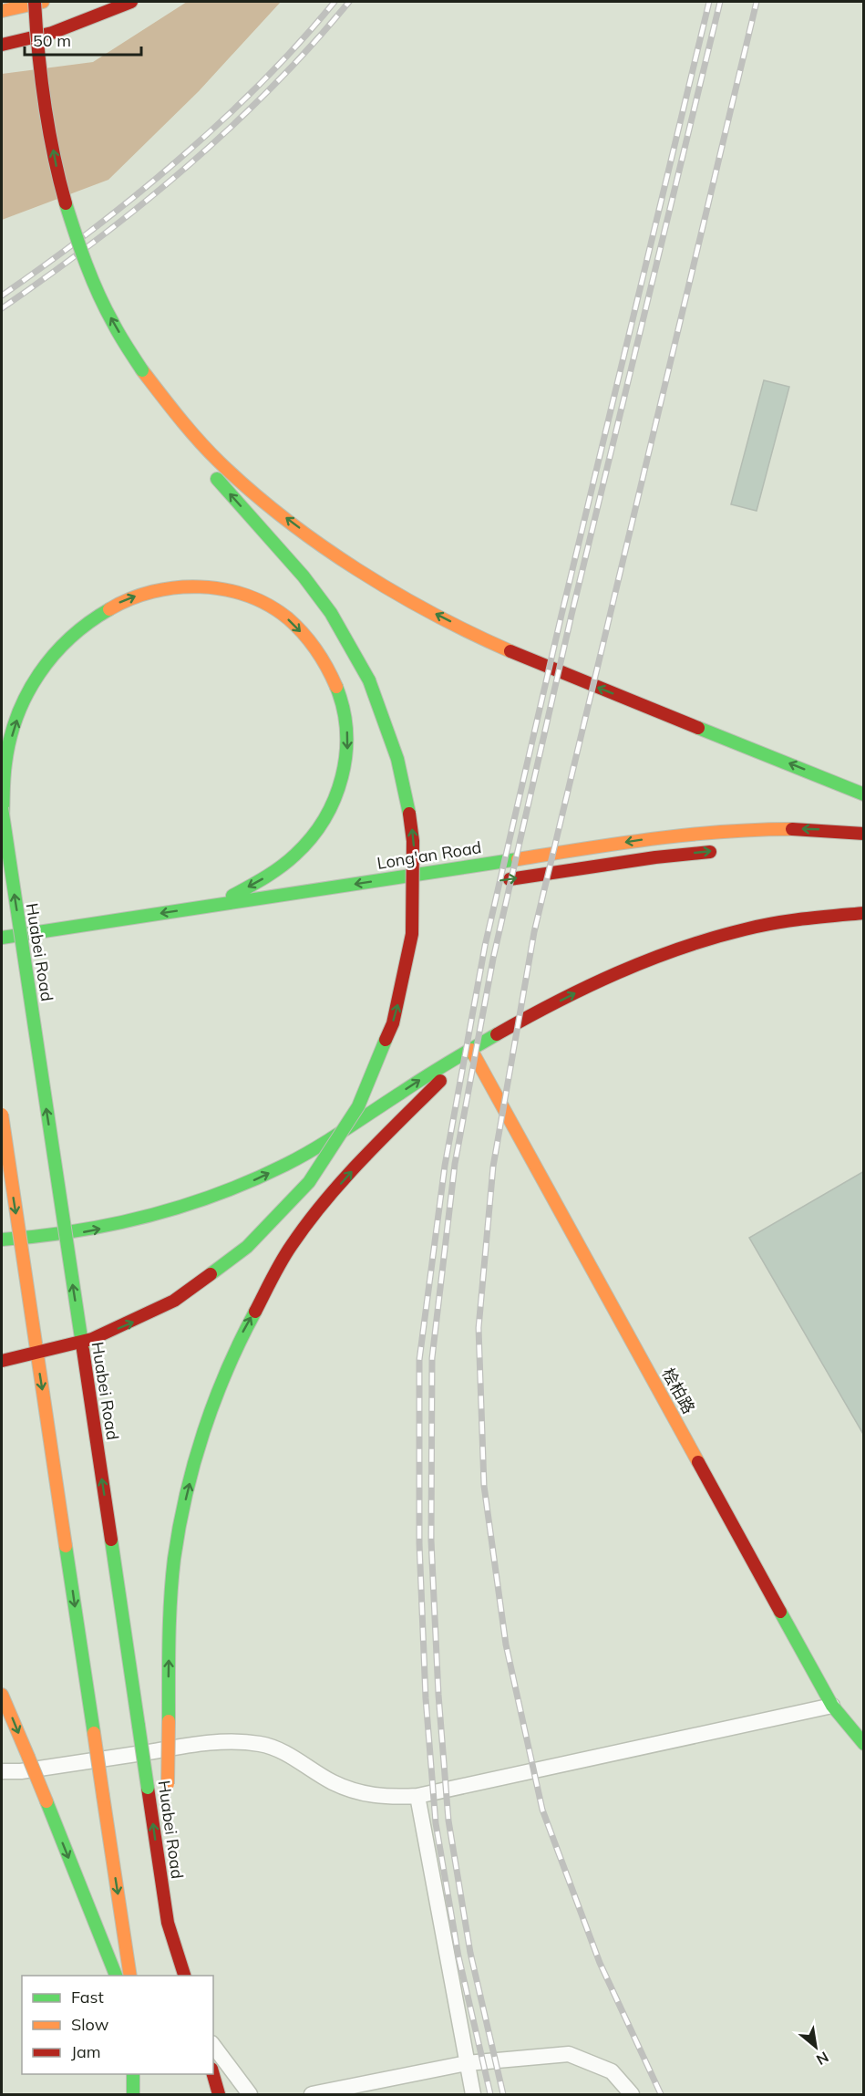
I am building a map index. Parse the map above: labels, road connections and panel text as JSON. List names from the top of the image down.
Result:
{
  "streets": {
    "main road": ["Long'an Road", "Huabei Road", "桧柏路"]
  },
  "crossings": [
    ["Long'an Road", "Huabei Road"]
  ],
  "legend": ["Fast", "Slow", "Jam"],
  "scale_bar": "50 m",
  "north": "bottom right"
}
